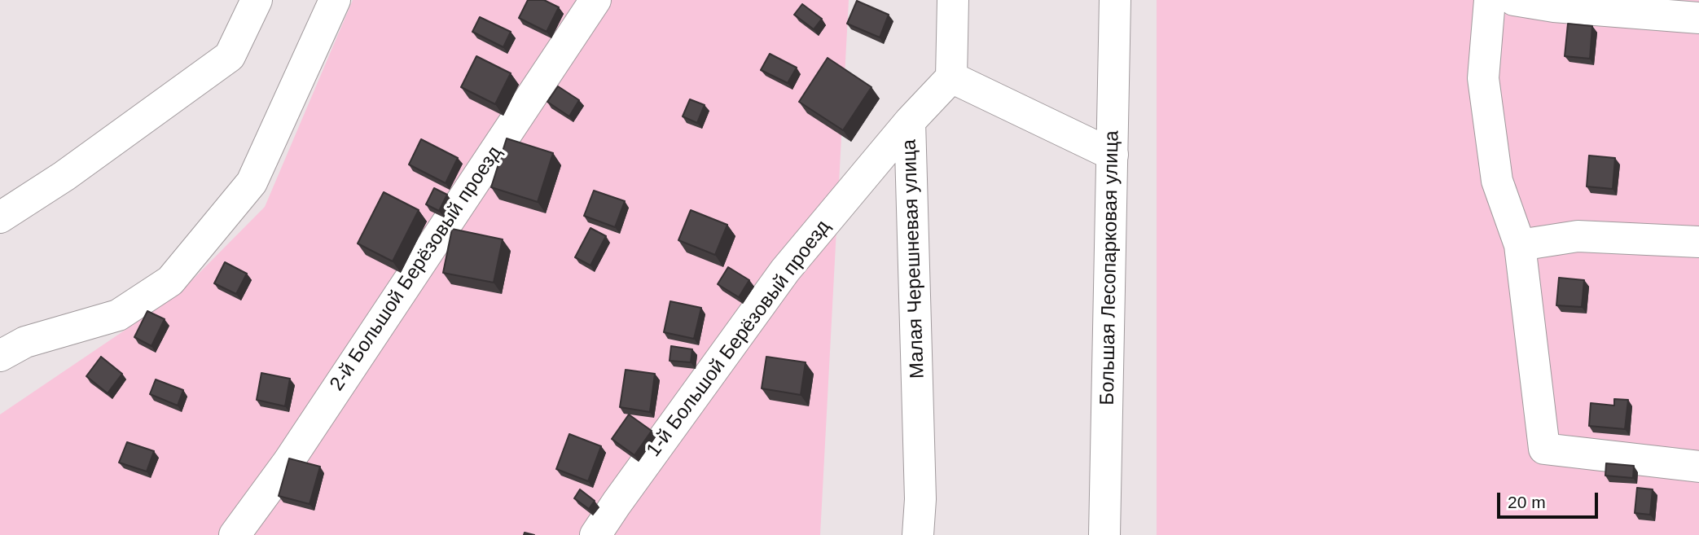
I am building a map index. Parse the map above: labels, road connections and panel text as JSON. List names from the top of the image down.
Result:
{
  "streets": {
    "street": [
      "Малая Черешневая улица",
      "Большая Лесопарковая улица",
      "2-й Большой Берёзовый проезд",
      "1-й Большой Берёзовый проезд"
    ]
  },
  "crossings": [
    ["Малая Черешневая улица", "1-й Большой Берёзовый проезд"]
  ],
  "scale_bar": "20 m"
}
